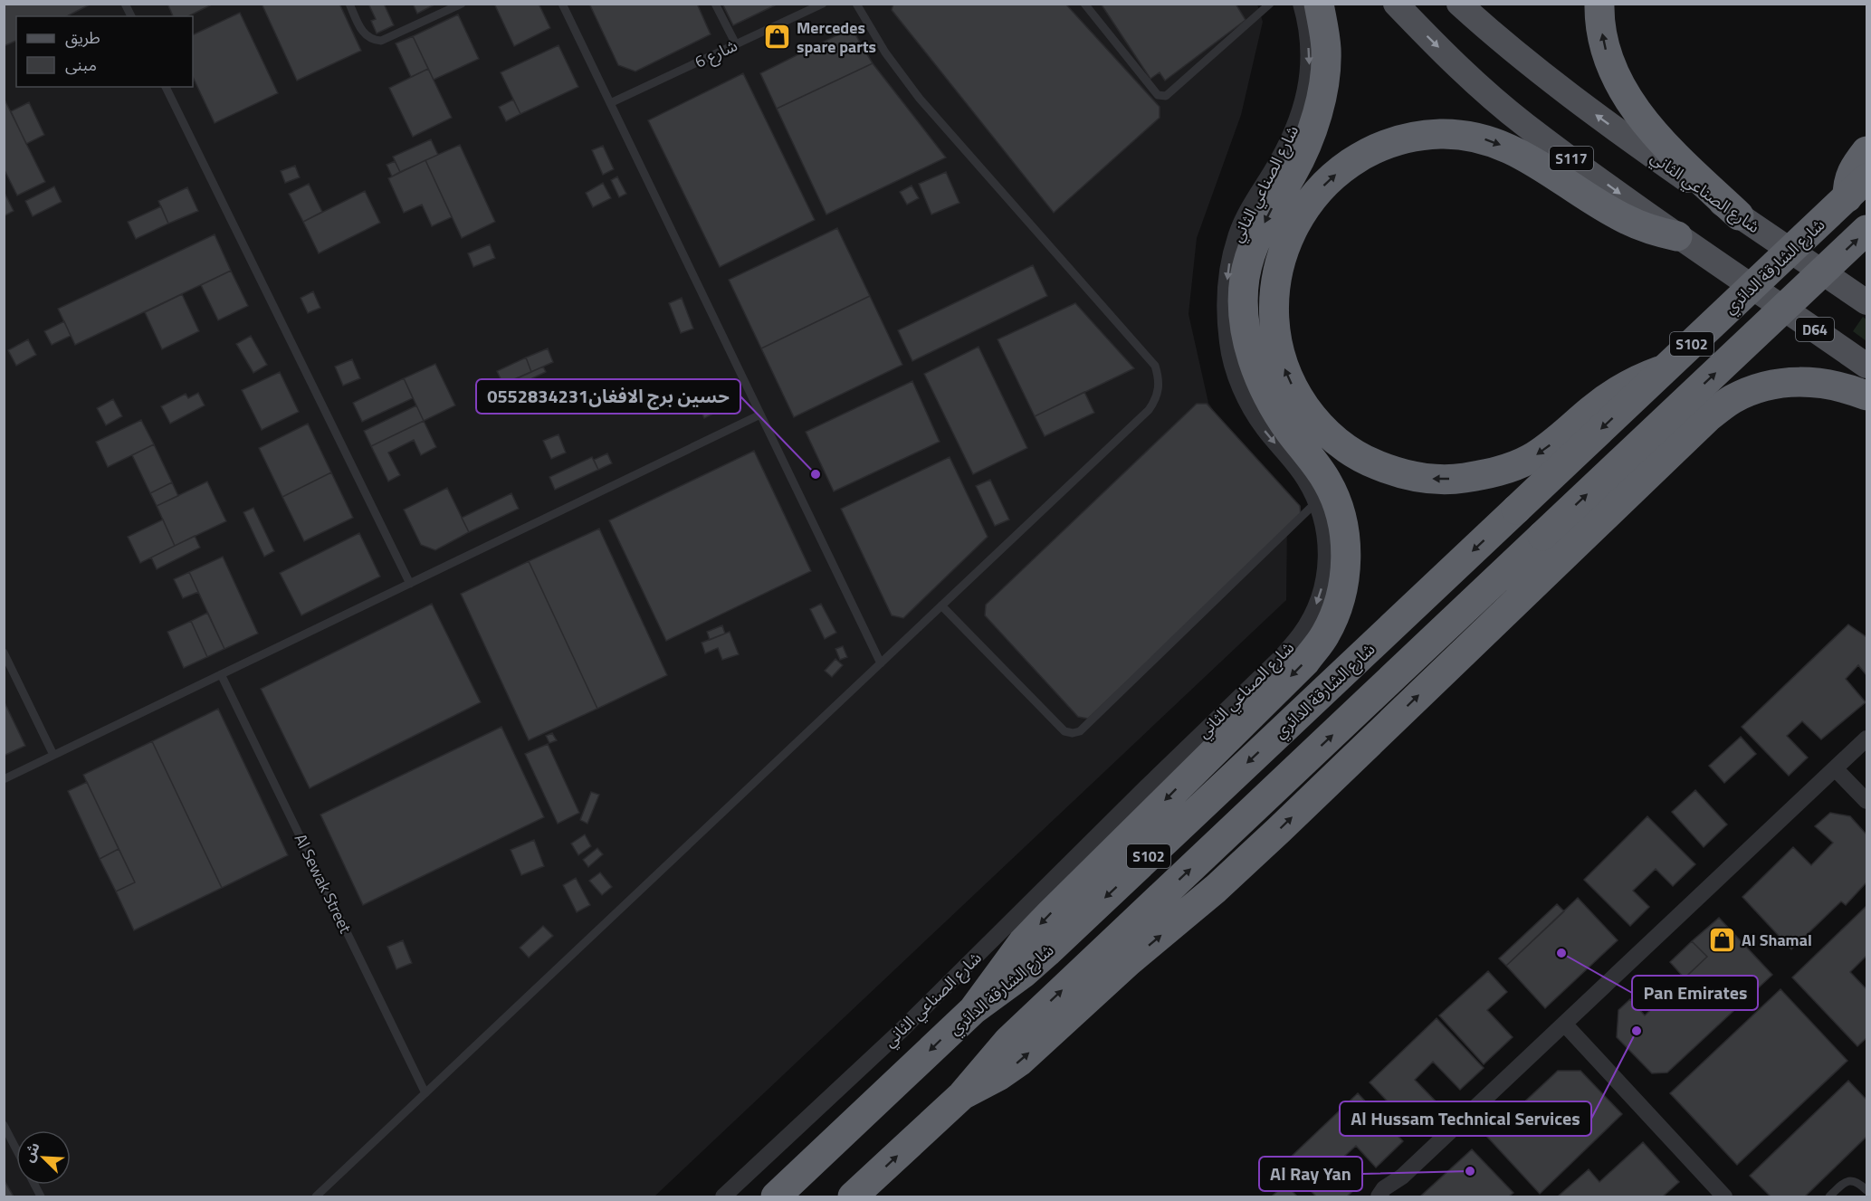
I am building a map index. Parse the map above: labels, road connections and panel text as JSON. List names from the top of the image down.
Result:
{
  "streets": {
    "highway": ["شارع الشارقة الدائري", "S102"],
    "main road": ["S117", "شارع الصناعي الثاني", "D64"],
    "lane": ["شارع 6", "Al Sewak Street"]
  },
  "crossings": [
    ["S117", "D64"]
  ],
  "places": {
    "shop": ["Mercedes spare parts", "Al Shamal"],
    "other": [
      "حسين برج الافغان0552834231",
      "Pan Emirates",
      "Al Hussam Technical Services",
      "Al Ray Yan"
    ]
  },
  "legend": ["طريق", "مبنى"],
  "north": "top left"
}
